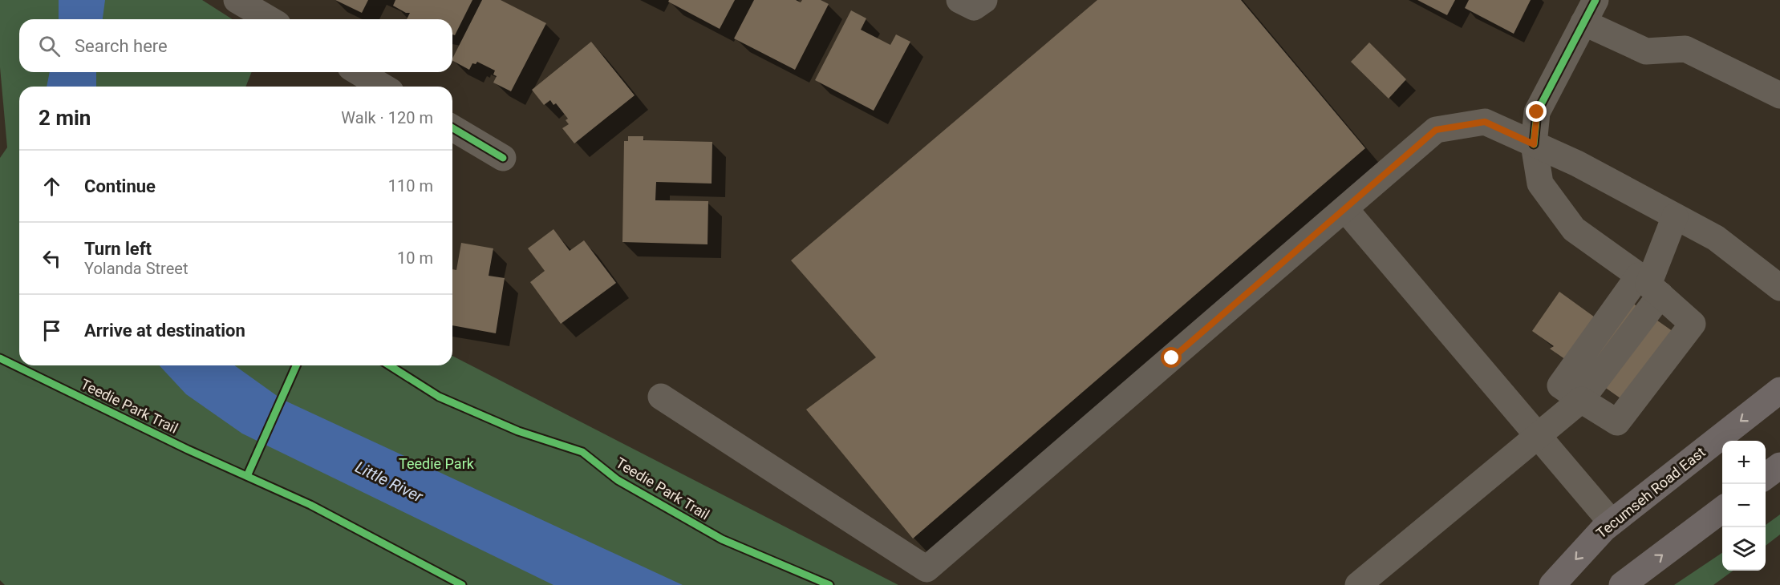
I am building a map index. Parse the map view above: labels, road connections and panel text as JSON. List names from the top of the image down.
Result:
{
  "streets": {
    "main road": ["Tecumseh Road East"],
    "cycle path": ["Teedie Park Trail"]
  },
  "water": ["Little River"],
  "parks": ["Teedie Park"],
  "page": {
    "search": "Search here",
    "heading": ["2 min", "Walk · 120 m"],
    "list": [
      ["Continue", "110 m"],
      ["Turn left", "Yolanda Street", "10 m"],
      "Arrive at destination"
    ],
    "map_buttons": ["+", "−"]
  }
}
